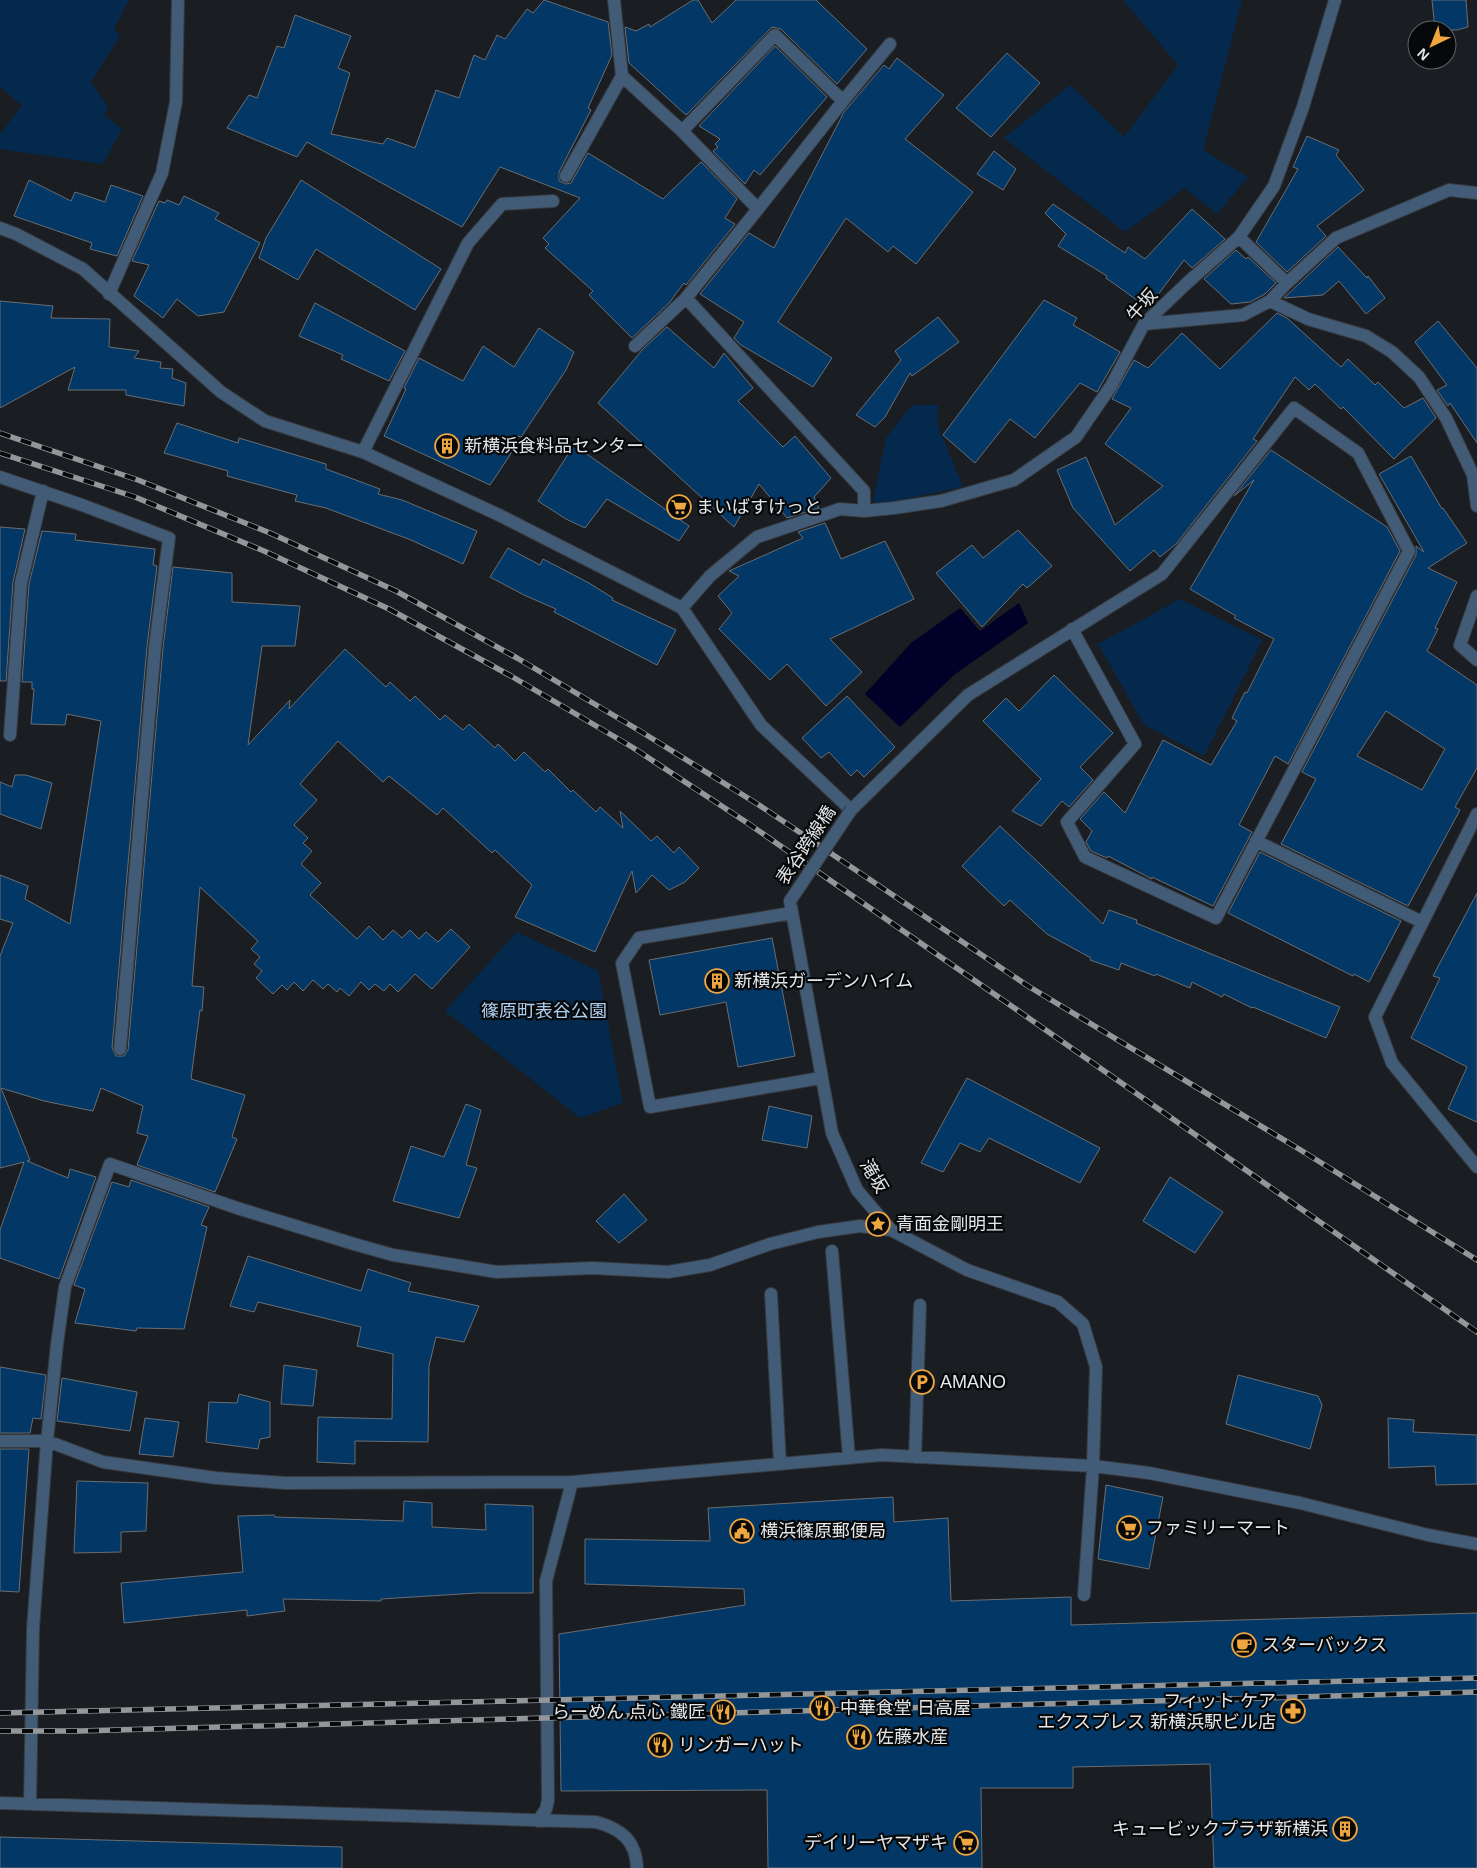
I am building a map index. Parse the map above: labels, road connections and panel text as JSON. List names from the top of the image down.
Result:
{
  "streets": {
    "street": ["牛坂", "表谷跨線橋", "滝坂"]
  },
  "crossings": [
    ["表谷跨線橋", "滝坂"]
  ],
  "parks": ["篠原町表谷公園"],
  "places": {
    "building": ["新横浜食料品センター", "新横浜ガーデンハイム", "キュービックプラザ新横浜"],
    "supermarket": ["まいばすけっと", "ファミリーマート", "デイリーヤマザキ"],
    "place": ["青面金剛明王"],
    "parking": ["AMANO"],
    "public building": ["横浜篠原郵便局"],
    "cafe": ["スターバックス"],
    "restaurant": [
      "中華食堂 日高屋",
      "らーめん 点心 鐵匠",
      "佐藤水産",
      "リンガーハット"
    ],
    "pharmacy": ["フィット ケア エクスプレス 新横浜駅ビル店"]
  },
  "north": "bottom left"
}
